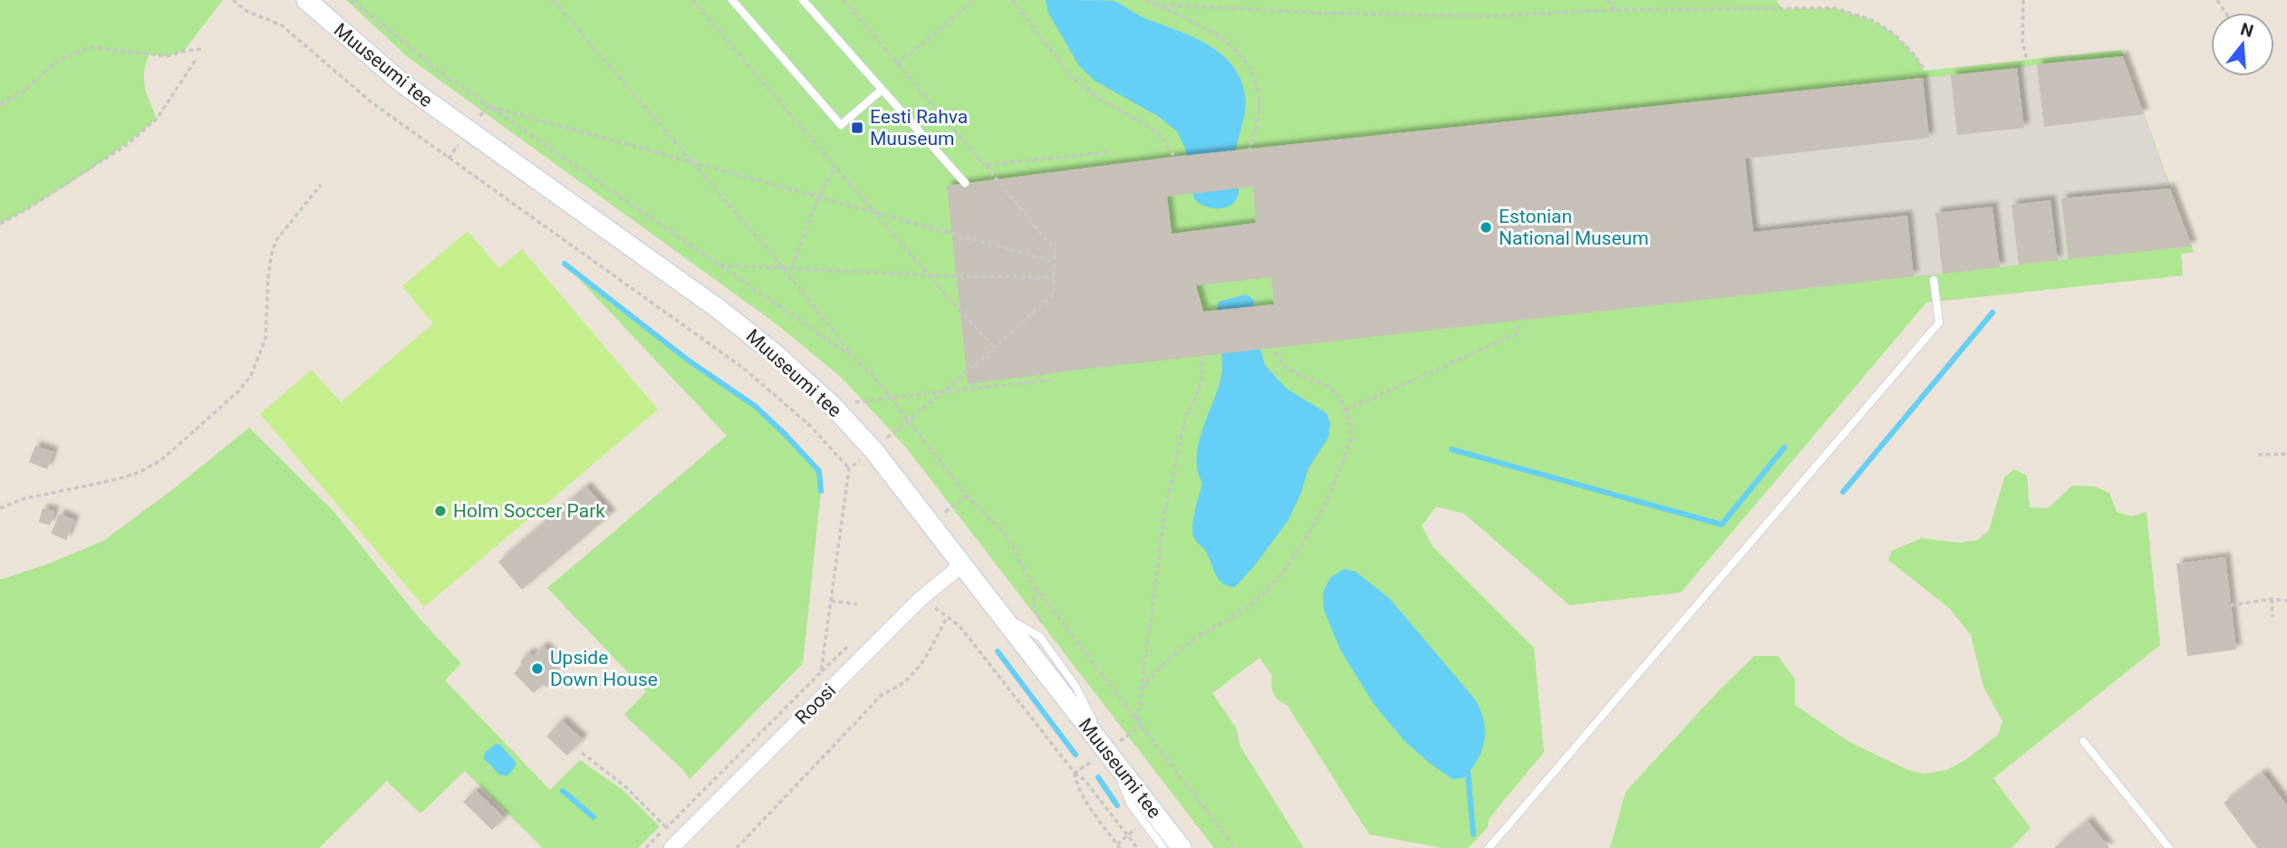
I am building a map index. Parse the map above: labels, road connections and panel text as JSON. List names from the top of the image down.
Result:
{
  "streets": {
    "street": ["Muuseumi tee", "Roosi"]
  },
  "crossings": [
    ["Muuseumi tee", "Roosi"]
  ],
  "places": {
    "transit": ["Eesti Rahva Muuseum"],
    "other": ["Estonian National Museum", "Holm Soccer Park", "Upside Down House"]
  },
  "north": "top"
}
